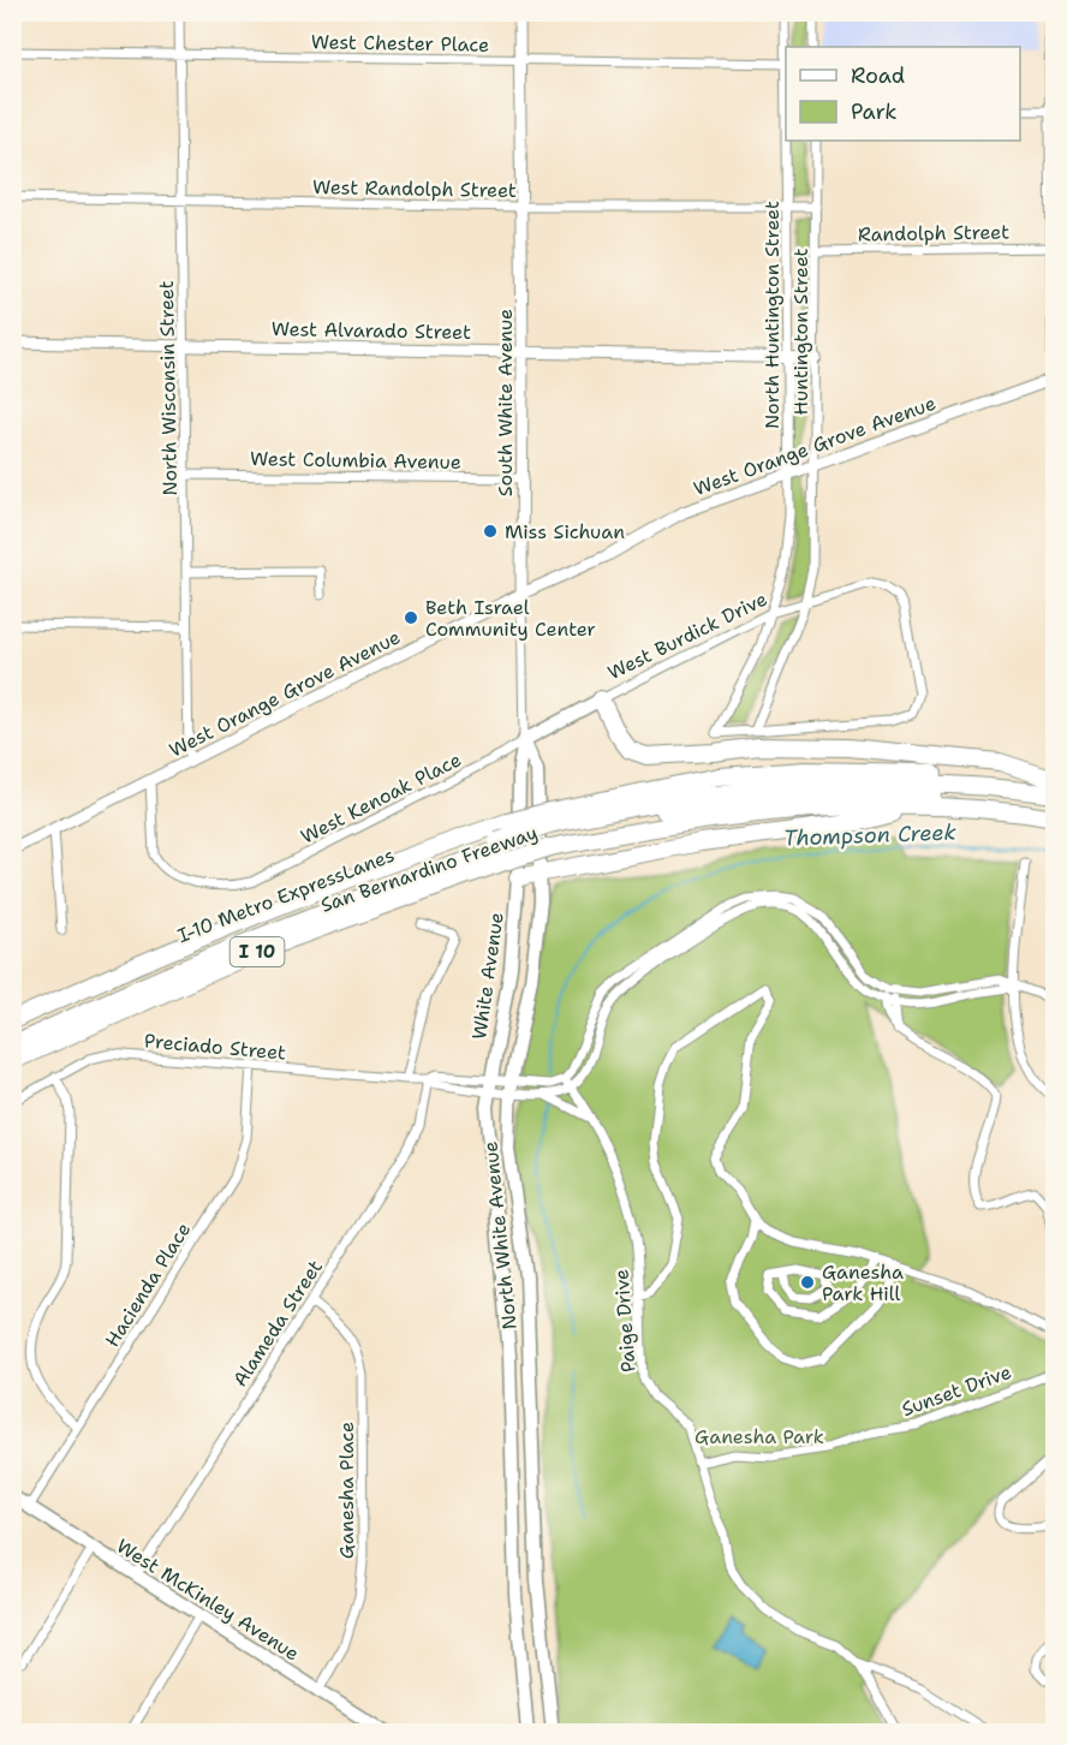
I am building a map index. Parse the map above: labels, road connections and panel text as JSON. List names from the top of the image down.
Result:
{
  "streets": {
    "highway": ["San Bernardino Freeway", "I-10 Metro ExpressLanes", "I 10"],
    "main road": [
      "South White Avenue",
      "West Burdick Drive",
      "White Avenue",
      "North White Avenue",
      "West McKinley Avenue"
    ],
    "street": [
      "West Chester Place",
      "West Randolph Street",
      "Randolph Street",
      "North Huntington Street",
      "West Alvarado Street",
      "Huntington Street",
      "North Wisconsin Street",
      "West Orange Grove Avenue",
      "West Columbia Avenue",
      "West Kenoak Place",
      "Preciado Street",
      "Hacienda Place",
      "Paige Drive",
      "Alameda Street",
      "Sunset Drive",
      "Ganesha Place"
    ]
  },
  "crossings": [
    ["West Chester Place", "North Huntington Street"],
    ["West Chester Place", "North Wisconsin Street"],
    ["West Chester Place", "South White Avenue"],
    ["West Randolph Street", "North Huntington Street"],
    ["West Randolph Street", "Huntington Street"],
    ["West Randolph Street", "North Wisconsin Street"],
    ["West Randolph Street", "South White Avenue"],
    ["Randolph Street", "Huntington Street"],
    ["North Huntington Street", "West Alvarado Street"],
    ["North Huntington Street", "West Orange Grove Avenue"],
    ["North Huntington Street", "West Burdick Drive"],
    ["West Alvarado Street", "Huntington Street"],
    ["West Alvarado Street", "North Wisconsin Street"],
    ["West Alvarado Street", "South White Avenue"],
    ["Huntington Street", "West Orange Grove Avenue"],
    ["Huntington Street", "West Burdick Drive"],
    ["North Wisconsin Street", "West Orange Grove Avenue"],
    ["North Wisconsin Street", "West Columbia Avenue"],
    ["South White Avenue", "West Orange Grove Avenue"],
    ["South White Avenue", "West Columbia Avenue"],
    ["South White Avenue", "West Burdick Drive"],
    ["South White Avenue", "West Kenoak Place"],
    ["South White Avenue", "White Avenue"],
    ["South White Avenue", "North White Avenue"],
    ["West Orange Grove Avenue", "West Kenoak Place"],
    ["West Burdick Drive", "West Kenoak Place"],
    ["West Burdick Drive", "North White Avenue"],
    ["West Kenoak Place", "North White Avenue"],
    ["San Bernardino Freeway", "I-10 Metro ExpressLanes"],
    ["White Avenue", "Preciado Street"],
    ["White Avenue", "North White Avenue"],
    ["Preciado Street", "North White Avenue"],
    ["Preciado Street", "Hacienda Place"],
    ["Preciado Street", "Alameda Street"],
    ["Hacienda Place", "West McKinley Avenue"],
    ["Paige Drive", "Sunset Drive"],
    ["Alameda Street", "Ganesha Place"],
    ["Alameda Street", "West McKinley Avenue"],
    ["Ganesha Place", "West McKinley Avenue"]
  ],
  "water": ["Thompson Creek"],
  "parks": ["Ganesha Park"],
  "places": ["Miss Sichuan", "Beth Israel Community Center", "Ganesha Park Hill"],
  "legend": ["Road", "Park"]
}
